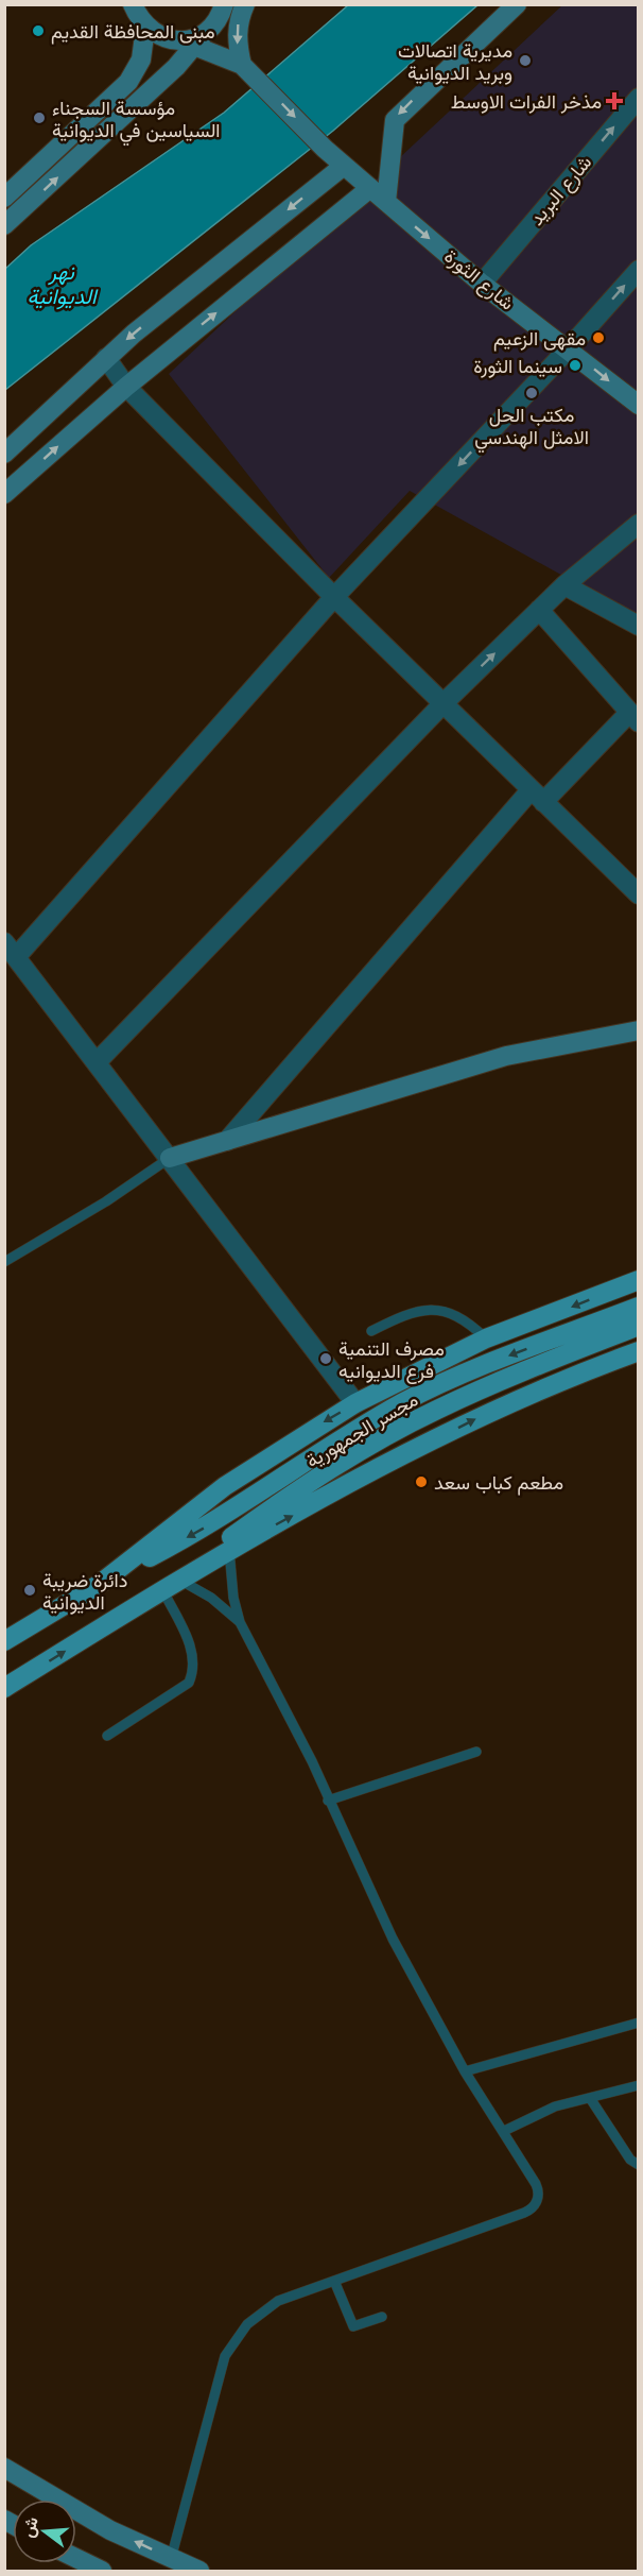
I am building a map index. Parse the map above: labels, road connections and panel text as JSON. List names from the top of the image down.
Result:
{
  "streets": {
    "main road": ["شارع الثورة", "مجسر الجمهورية"],
    "street": ["شارع البريد"]
  },
  "crossings": [
    ["شارع البريد", "شارع الثورة"]
  ],
  "one_way": ["شارع الثورة"],
  "water": ["نهر الديوانية"],
  "places": {
    "other": [
      "مبنى المحافظة القديم",
      "مديرية اتصالات وبريد الديوانية",
      "مؤسسة السجناء السياسين في الديوانية",
      "مقهى الزعيم",
      "سينما الثورة",
      "مكتب الحل الامثل الهندسي",
      "مصرف التنمية فرع الديوانيه",
      "مطعم كباب سعد",
      "دائرة ضريبة الديوانية"
    ],
    "health": ["مذخر الفرات الاوسط"]
  },
  "north": "left"
}
